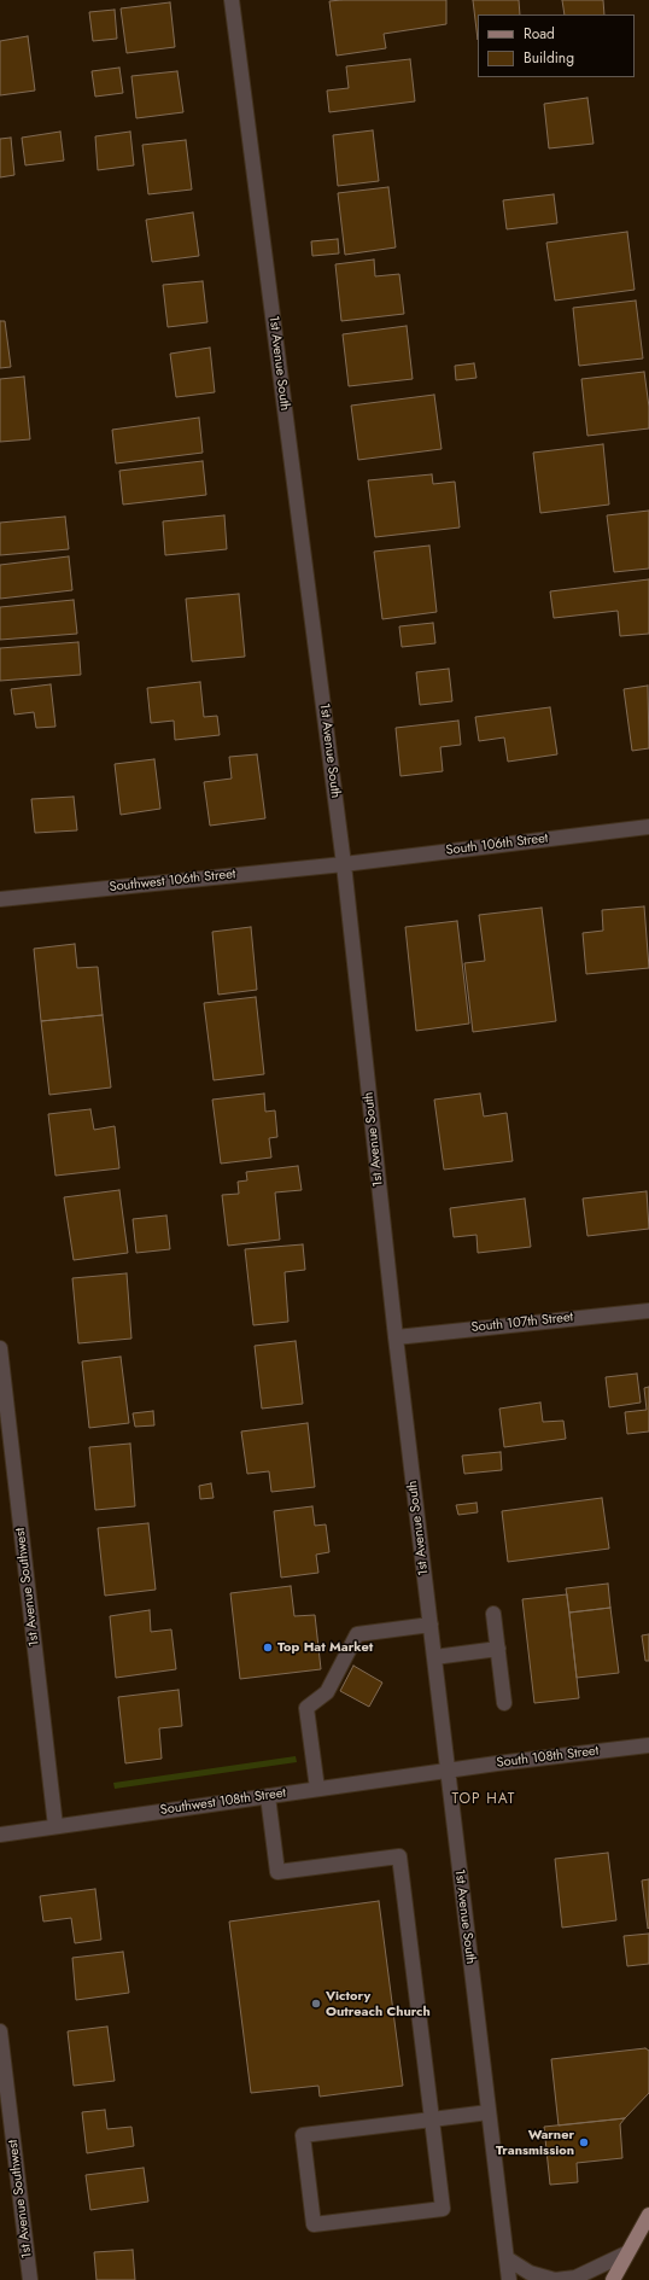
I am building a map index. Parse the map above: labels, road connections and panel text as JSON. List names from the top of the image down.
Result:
{
  "streets": {
    "street": [
      "1st Avenue South",
      "South 106th Street",
      "Southwest 106th Street",
      "South 107th Street",
      "1st Avenue Southwest",
      "South 108th Street",
      "Southwest 108th Street"
    ]
  },
  "crossings": [
    ["1st Avenue South", "South 106th Street"],
    ["1st Avenue South", "Southwest 106th Street"],
    ["1st Avenue South", "South 107th Street"],
    ["1st Avenue South", "South 108th Street"],
    ["1st Avenue South", "Southwest 108th Street"],
    ["South 106th Street", "Southwest 106th Street"],
    ["1st Avenue Southwest", "Southwest 108th Street"],
    ["South 108th Street", "Southwest 108th Street"]
  ],
  "districts": ["TOP HAT"],
  "places": ["Top Hat Market", "Victory Outreach Church", "Warner Transmission"],
  "legend": ["Road", "Building"]
}
